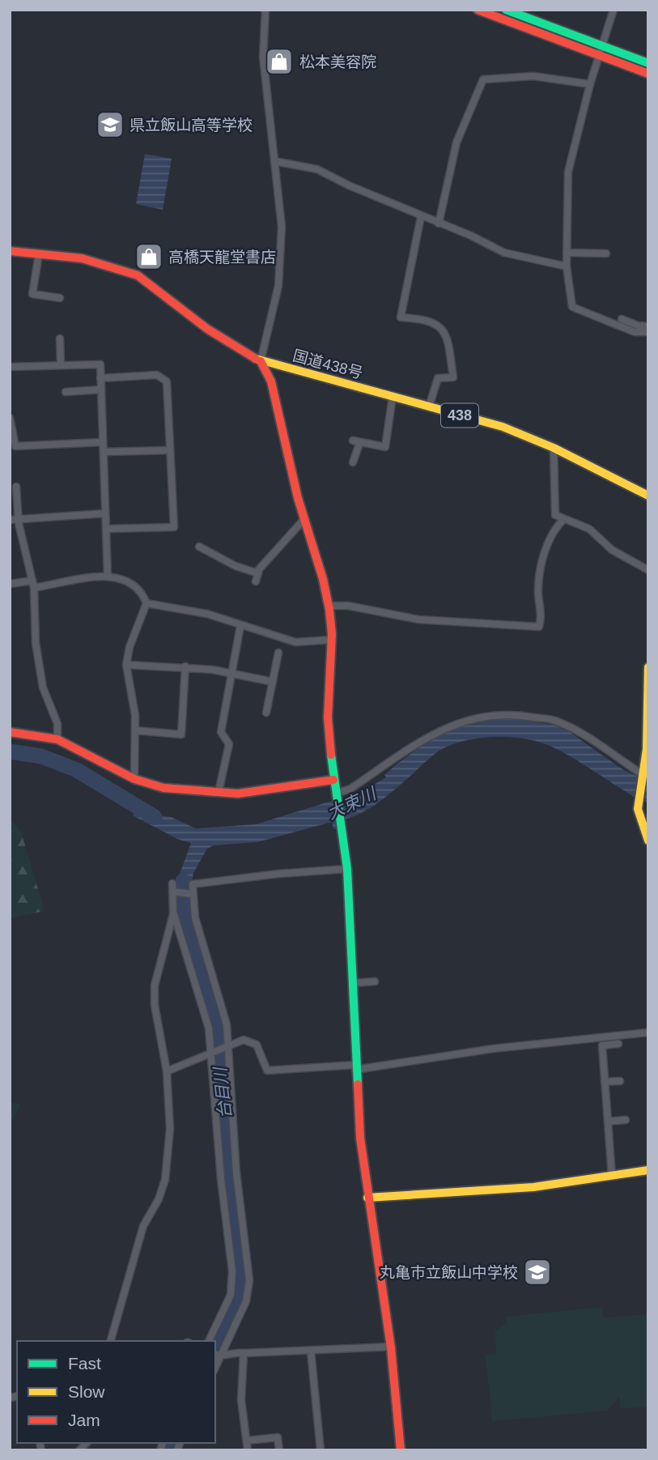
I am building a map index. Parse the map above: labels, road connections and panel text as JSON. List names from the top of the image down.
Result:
{
  "streets": {
    "main road": ["国道438号", "438"]
  },
  "water": ["大束川", "台目川"],
  "places": {
    "shop": ["松本美容院", "高橋天龍堂書店"],
    "school or university": ["県立飯山高等学校", "丸亀市立飯山中学校"]
  },
  "legend": ["Fast", "Slow", "Jam"]
}
